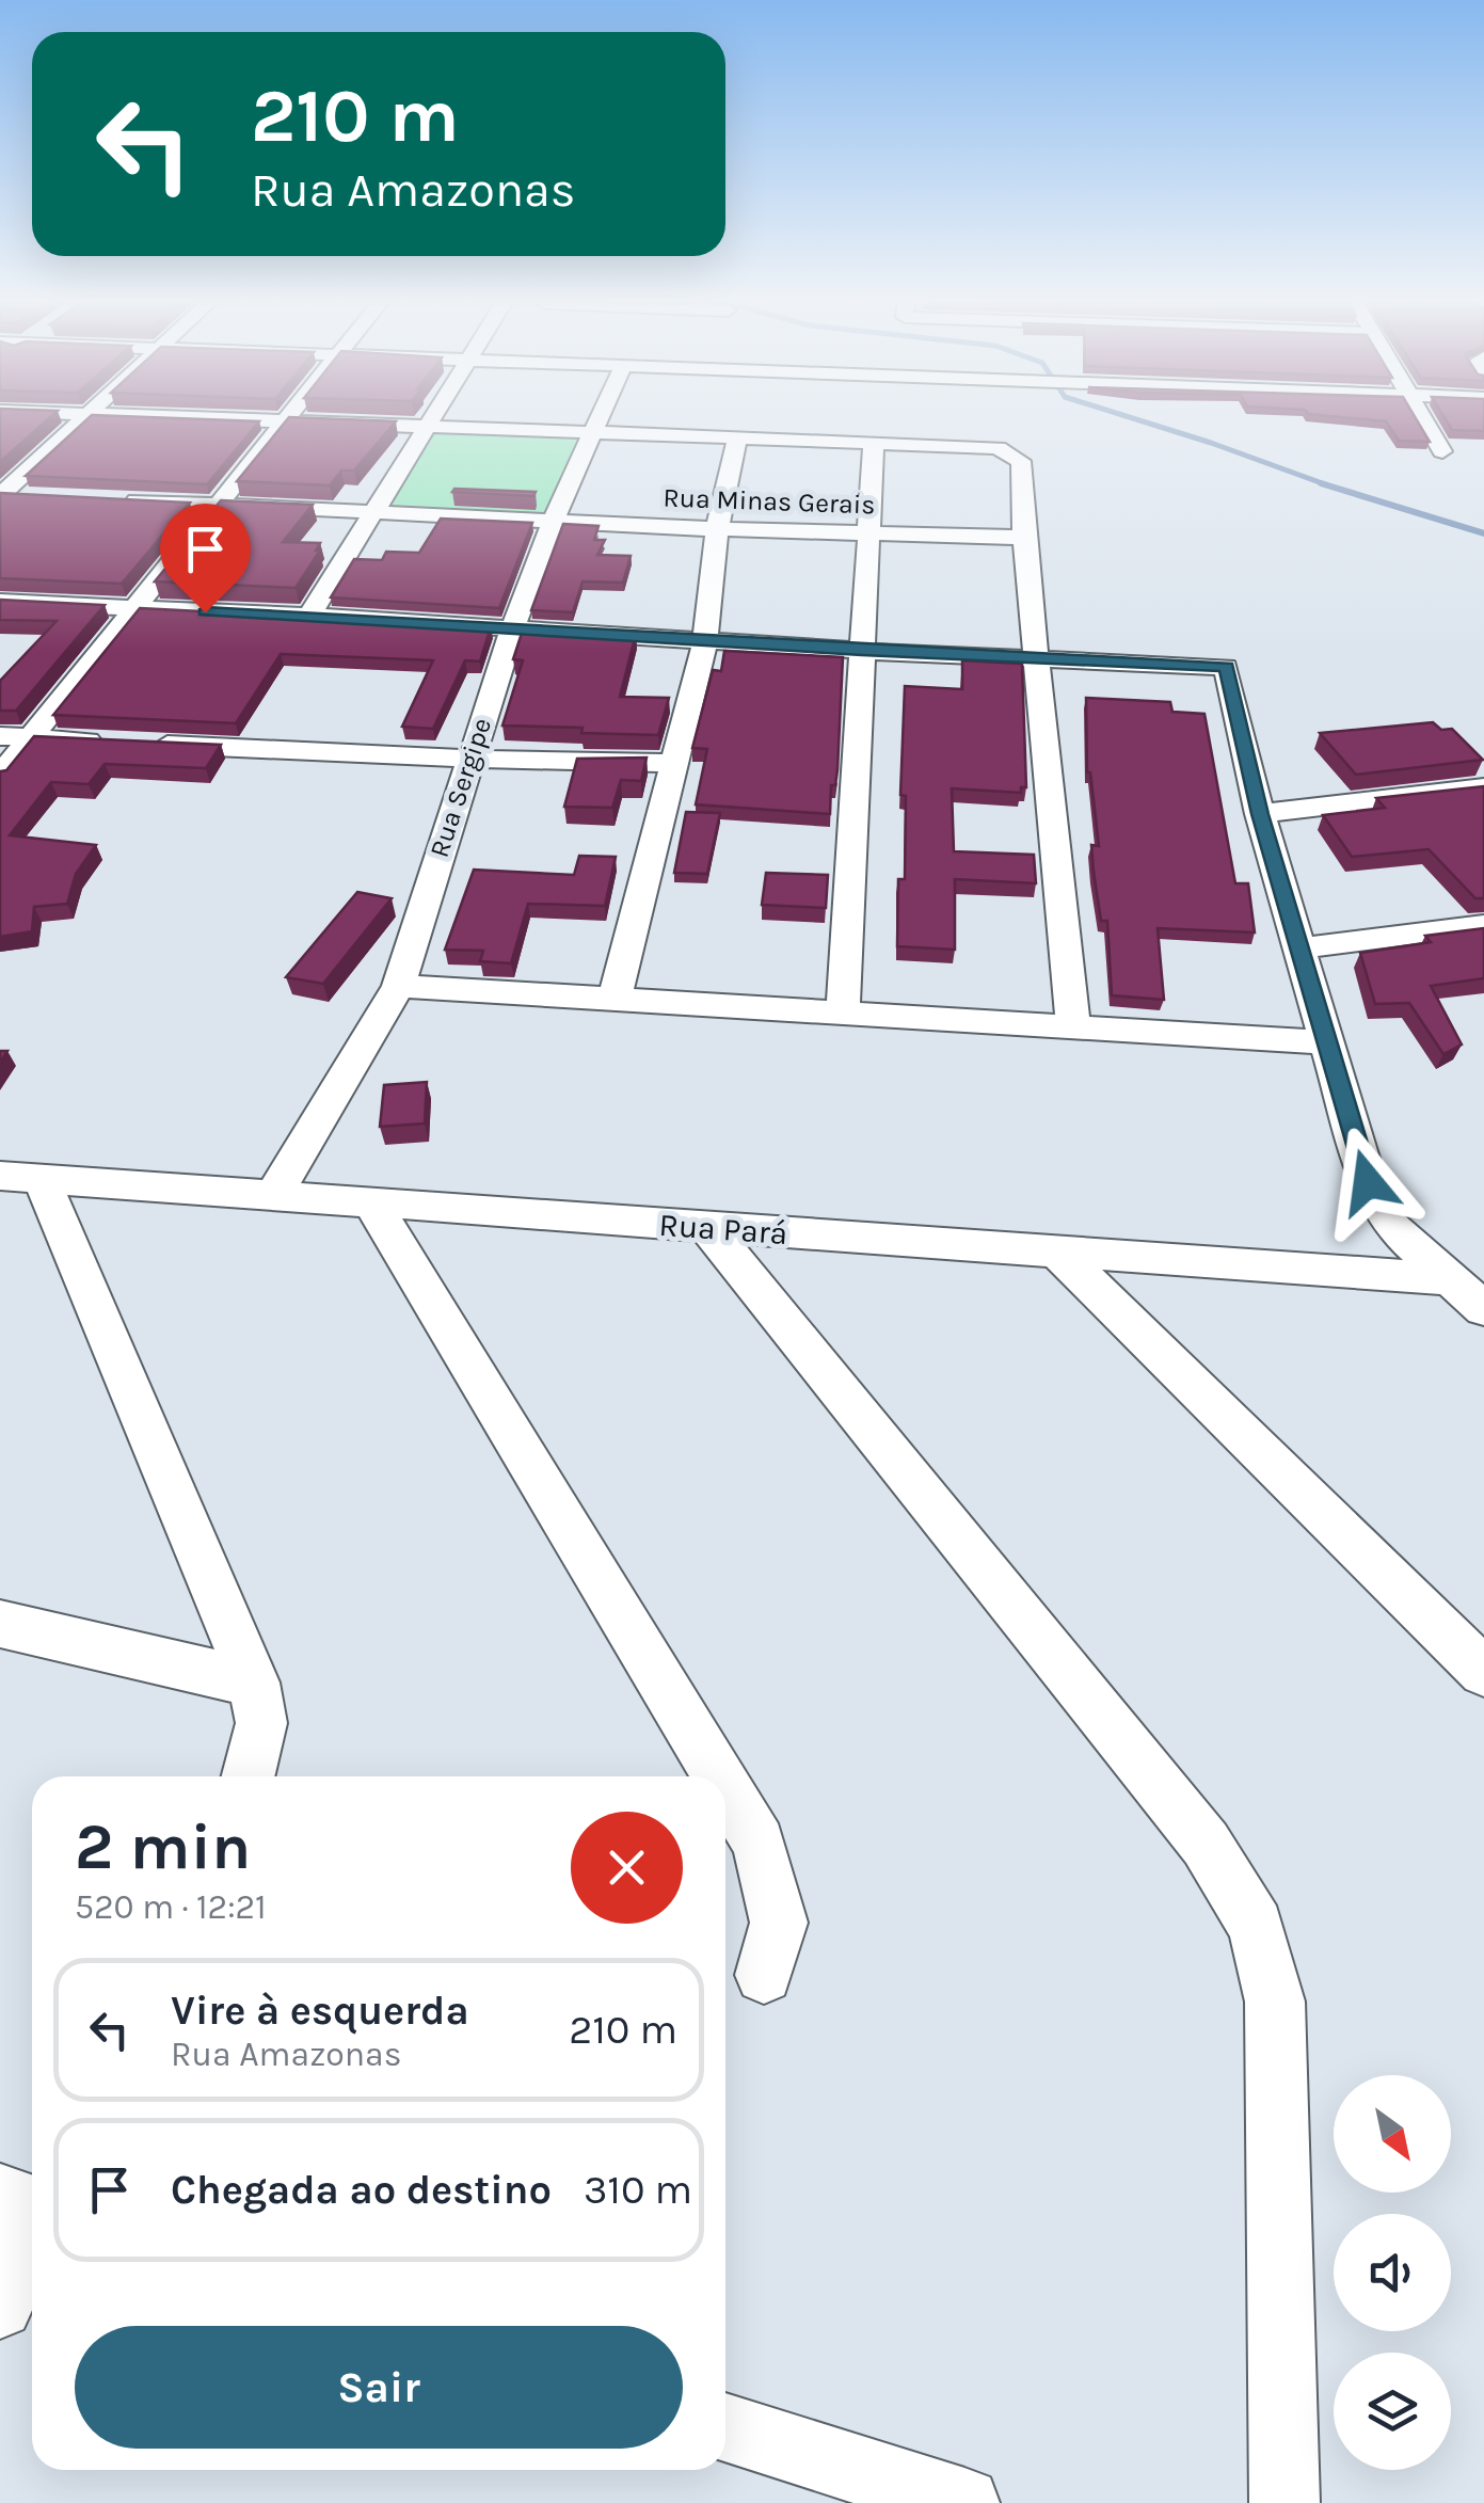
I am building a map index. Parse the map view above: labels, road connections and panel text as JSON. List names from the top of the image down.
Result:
{
  "streets": {
    "street": ["Rua Minas Gerais", "Rua Sergipe", "Rua Pará"]
  },
  "crossings": [
    ["Rua Minas Gerais", "Rua Sergipe"],
    ["Rua Sergipe", "Rua Pará"]
  ],
  "north": "bottom right",
  "page": {
    "turn": ["210 m", "Rua Amazonas"],
    "heading": ["2 min", "520 m · 12:21"],
    "list": [
      {
        "name": "Vire à esquerda",
        "note": "Rua Amazonas",
        "value": "210 m"
      },
      {
        "name": "Chegada ao destino",
        "value": "310 m"
      }
    ],
    "buttons": "Sair"
  }
}
